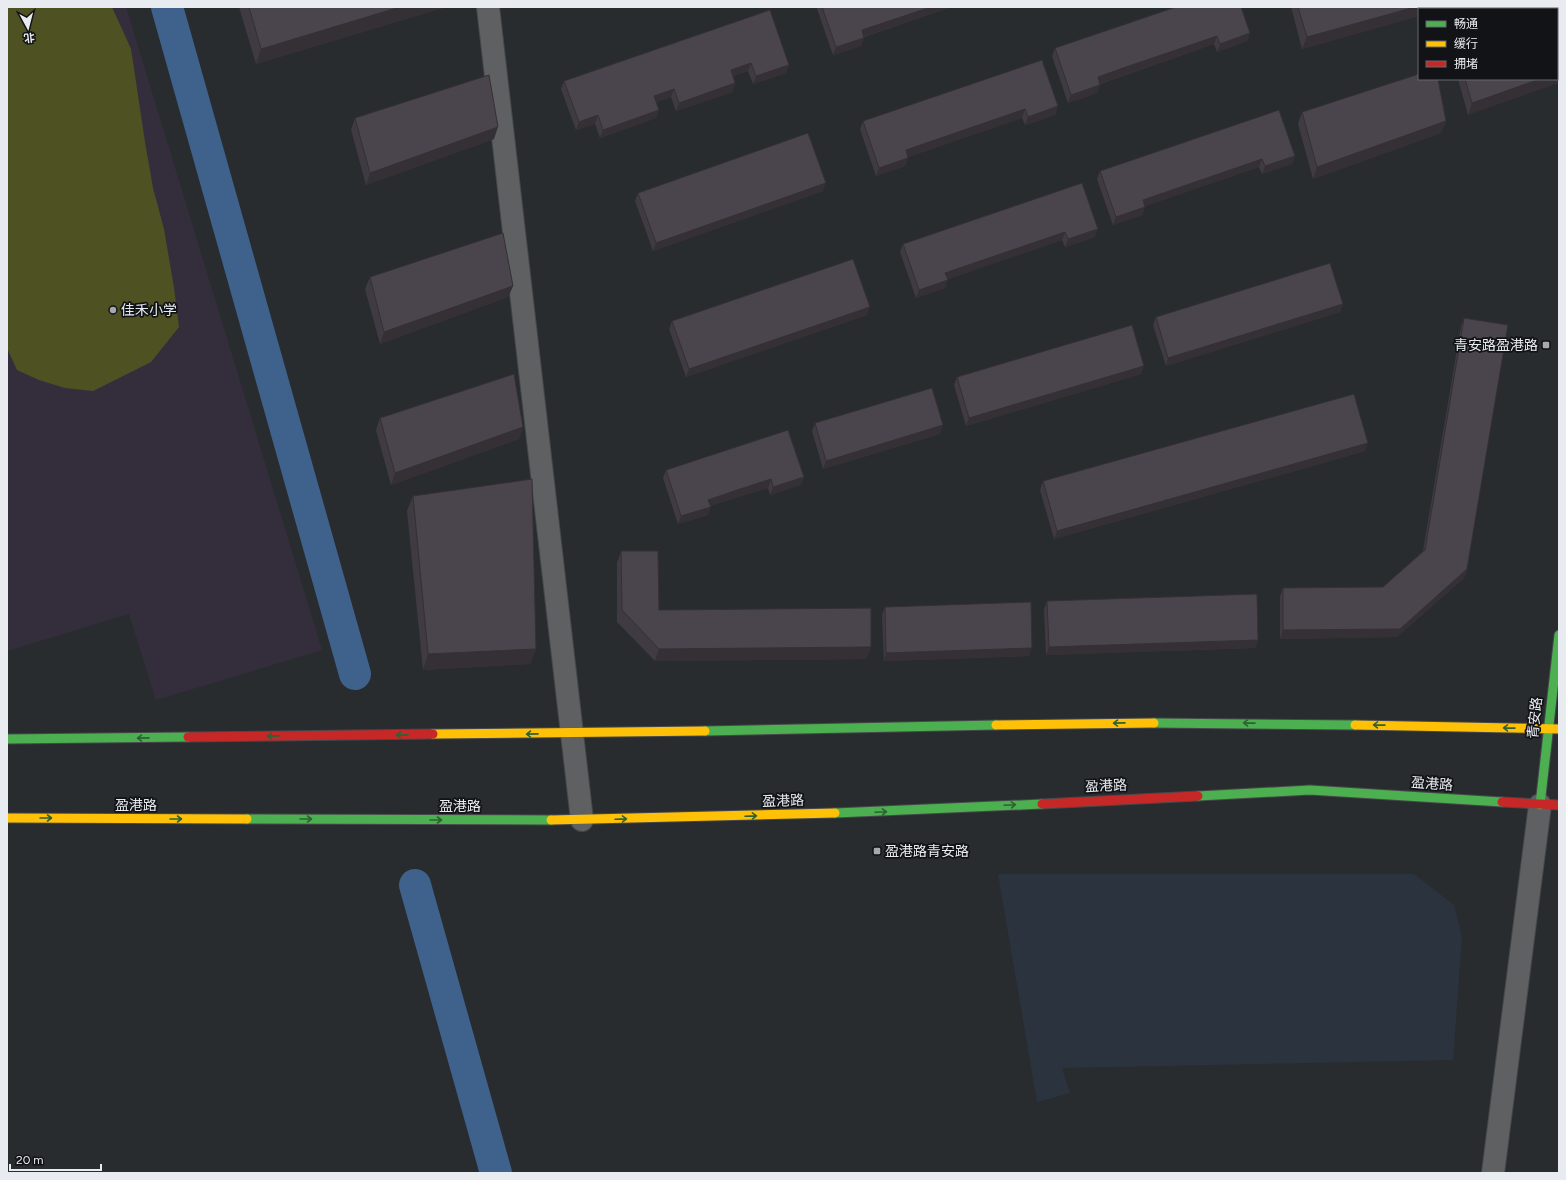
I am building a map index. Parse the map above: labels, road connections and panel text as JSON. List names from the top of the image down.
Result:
{
  "streets": {
    "main road": ["青安路", "盈港路"]
  },
  "crossings": [
    ["青安路", "盈港路"]
  ],
  "places": {
    "other": ["佳禾小学"],
    "transit": ["青安路盈港路", "盈港路青安路"]
  },
  "legend": ["畅通", "缓行", "拥堵"],
  "scale_bar": "20 m",
  "north": "bottom"
}
